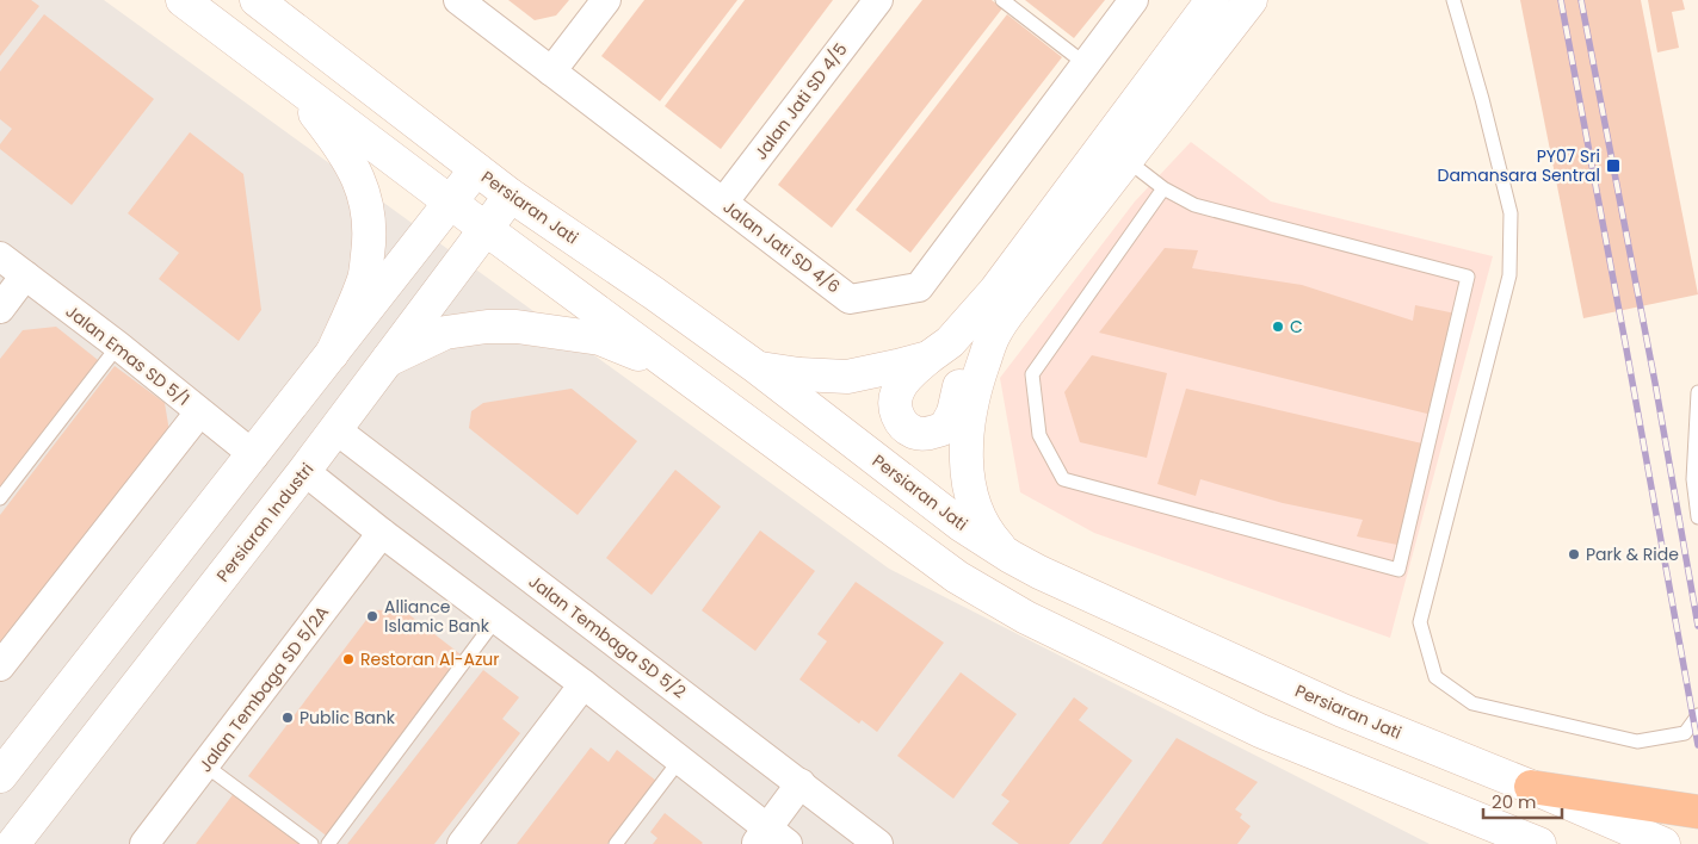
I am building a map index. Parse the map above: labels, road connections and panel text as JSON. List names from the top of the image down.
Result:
{
  "streets": {
    "main road": ["Persiaran Jati", "Persiaran Industri"],
    "street": [
      "Jalan Jati SD 4/5",
      "Jalan Jati SD 4/6",
      "Jalan Emas SD 5/1",
      "Jalan Tembaga SD 5/2",
      "Jalan Tembaga SD 5/2A"
    ]
  },
  "crossings": [
    ["Jalan Jati SD 4/5", "Jalan Jati SD 4/6"],
    ["Persiaran Jati", "Persiaran Industri"],
    ["Persiaran Industri", "Jalan Tembaga SD 5/2"]
  ],
  "places": {
    "transit": ["PY07 Sri Damansara Sentral"],
    "other": [
      "C",
      "Park & Ride",
      "Alliance Islamic Bank",
      "Restoran Al-Azur",
      "Public Bank"
    ]
  },
  "scale_bar": "20 m"
}
